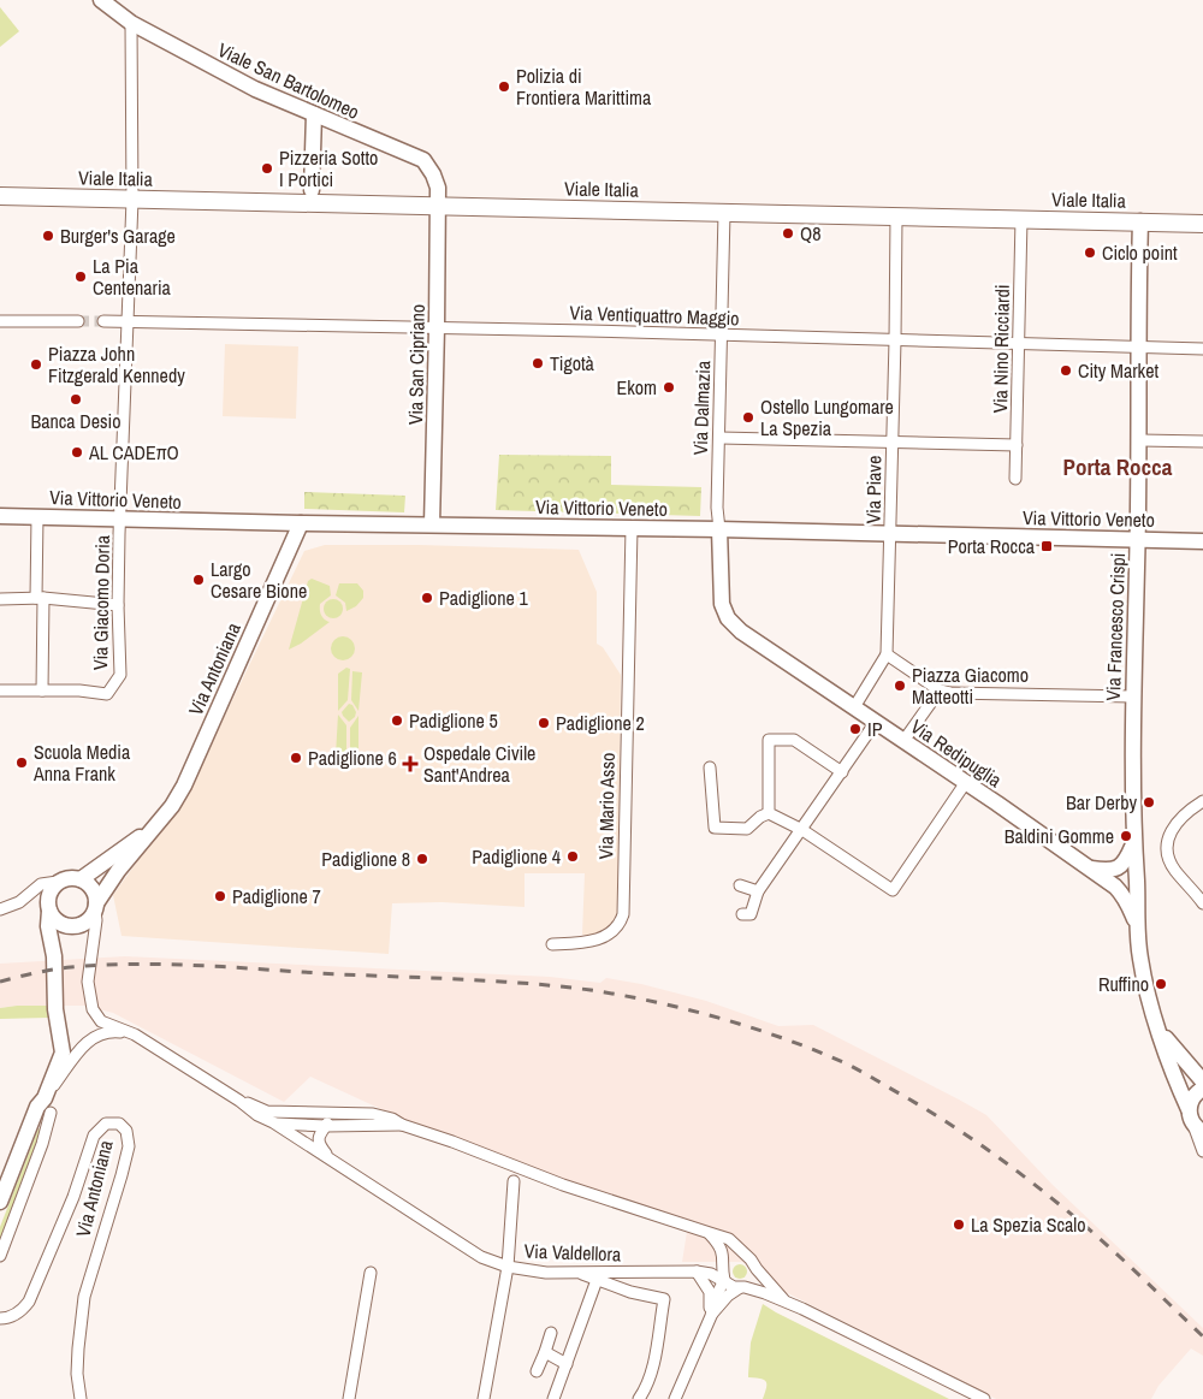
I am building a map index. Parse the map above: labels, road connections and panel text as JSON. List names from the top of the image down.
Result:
{
  "streets": {
    "main road": ["Viale Italia"],
    "street": [
      "Viale San Bartolomeo",
      "Via Ventiquattro Maggio",
      "Via Nino Ricciardi",
      "Via San Cipriano",
      "Via Dalmazia",
      "Via Piave",
      "Via Vittorio Veneto",
      "Via Giacomo Doria",
      "Via Francesco Crispi",
      "Via Antoniana",
      "Via Redipuglia",
      "Via Mario Asso",
      "Via Valdellora"
    ]
  },
  "crossings": [
    ["Viale San Bartolomeo", "Viale Italia"],
    ["Viale San Bartolomeo", "Via San Cipriano"],
    ["Viale San Bartolomeo", "Via Giacomo Doria"],
    ["Viale Italia", "Via Nino Ricciardi"],
    ["Viale Italia", "Via San Cipriano"],
    ["Viale Italia", "Via Dalmazia"],
    ["Viale Italia", "Via Piave"],
    ["Viale Italia", "Via Giacomo Doria"],
    ["Viale Italia", "Via Francesco Crispi"],
    ["Via Ventiquattro Maggio", "Via Nino Ricciardi"],
    ["Via Ventiquattro Maggio", "Via San Cipriano"],
    ["Via Ventiquattro Maggio", "Via Dalmazia"],
    ["Via Ventiquattro Maggio", "Via Piave"],
    ["Via Ventiquattro Maggio", "Via Giacomo Doria"],
    ["Via Ventiquattro Maggio", "Via Francesco Crispi"],
    ["Via San Cipriano", "Via Vittorio Veneto"],
    ["Via Dalmazia", "Via Vittorio Veneto"],
    ["Via Dalmazia", "Via Redipuglia"],
    ["Via Piave", "Via Vittorio Veneto"],
    ["Via Vittorio Veneto", "Via Giacomo Doria"],
    ["Via Vittorio Veneto", "Via Francesco Crispi"],
    ["Via Vittorio Veneto", "Via Antoniana"],
    ["Via Vittorio Veneto", "Via Mario Asso"],
    ["Via Francesco Crispi", "Via Redipuglia"],
    ["Via Antoniana", "Via Valdellora"]
  ],
  "districts": ["Porta Rocca"],
  "places": {
    "other": [
      "Polizia di Frontiera Marittima",
      "Pizzeria Sotto I Portici",
      "Q8",
      "Burger's Garage",
      "Ciclo point",
      "La Pia Centenaria",
      "Tigotà",
      "Piazza John Fitzgerald Kennedy",
      "City Market",
      "Ekom",
      "Banca Desio",
      "Ostello Lungomare La Spezia",
      "AL CADEπO",
      "Largo Cesare Bione",
      "Padiglione 1",
      "Piazza Giacomo Matteotti",
      "Padiglione 5",
      "Padiglione 2",
      "IP",
      "Padiglione 6",
      "Scuola Media Anna Frank",
      "Bar Derby",
      "Baldini Gomme",
      "Padiglione 4",
      "Padiglione 8",
      "Padiglione 7",
      "Ruffino",
      "La Spezia Scalo"
    ],
    "transit": ["Porta Rocca"],
    "health": ["Ospedale Civile Sant'Andrea"]
  }
}
